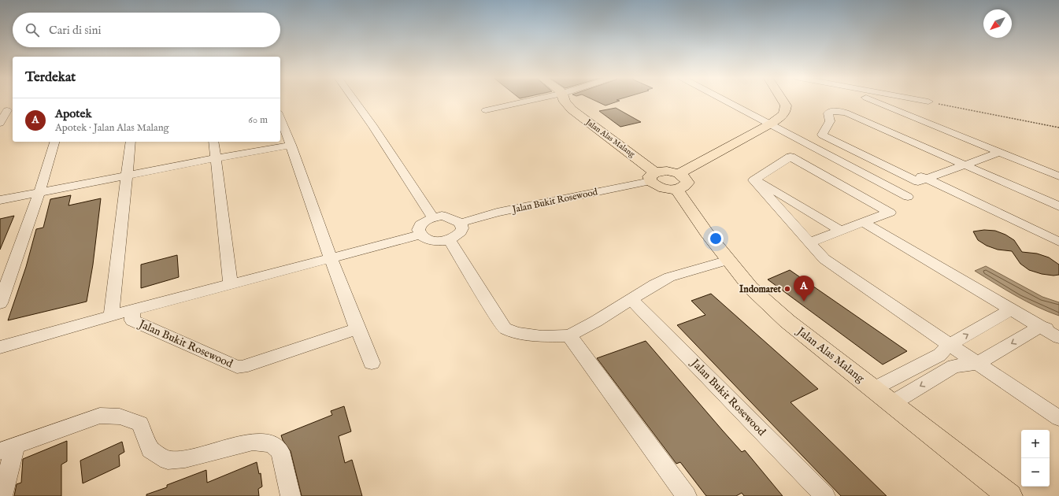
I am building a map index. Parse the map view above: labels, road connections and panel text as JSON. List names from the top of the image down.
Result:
{
  "streets": {
    "main road": ["Jalan Alas Malang"],
    "street": ["Jalan Bukit Rosewood"]
  },
  "crossings": [
    ["Jalan Alas Malang", "Jalan Bukit Rosewood"]
  ],
  "places": ["Indomaret"],
  "north": "bottom left",
  "page": {
    "search": "Cari di sini",
    "heading": "Terdekat",
    "list": [
      {
        "mark": "A",
        "name": "Apotek",
        "note": "Apotek · Jalan Alas Malang",
        "value": "60 m"
      }
    ],
    "pins": "A",
    "map_buttons": ["+", "−"]
  }
}
